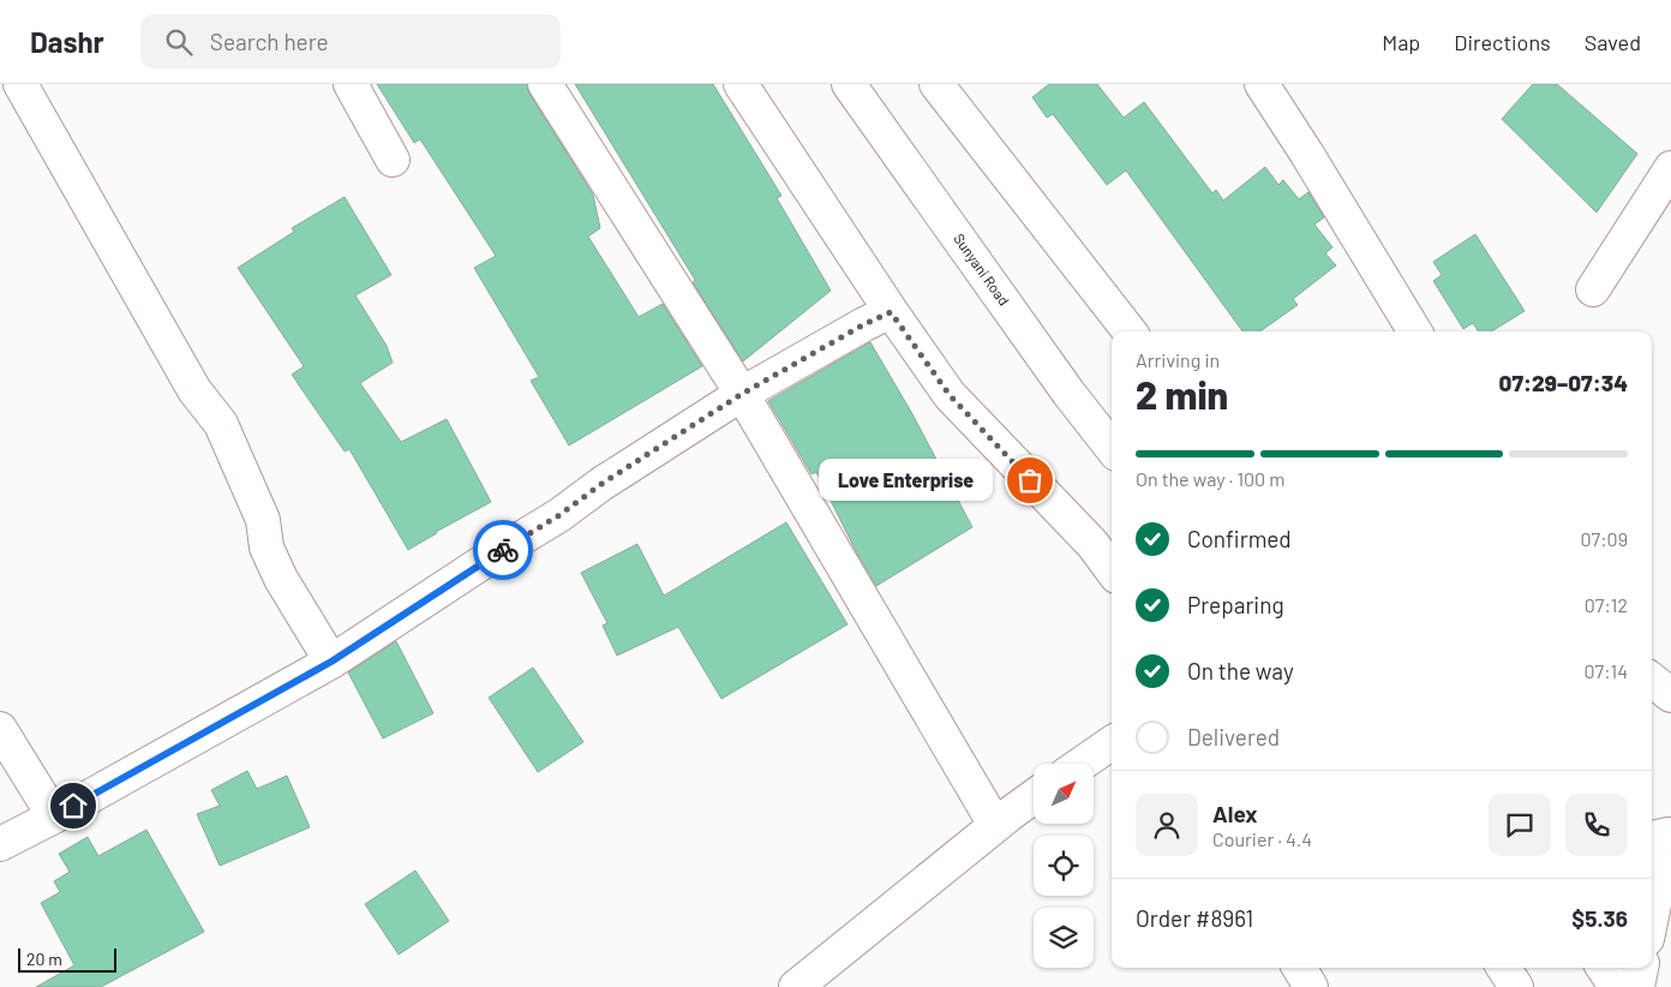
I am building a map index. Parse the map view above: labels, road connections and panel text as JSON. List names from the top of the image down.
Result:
{
  "streets": {
    "street": ["Sunyani Road"]
  },
  "places": ["Love Enterprise"],
  "scale_bar": "20 m",
  "north": "top right",
  "page": {
    "header": "Dashr",
    "search": "Search here",
    "nav": ["Map", "Directions", "Saved"],
    "heading": ["2 min", "Arriving in", "07:29–07:34"],
    "panel": [
      "Alex",
      "Courier · 4.4",
      "Order #8961",
      "$5.36"
    ],
    "bar": "On the way · 100 m",
    "bubble": "Love Enterprise",
    "list": [
      ["Confirmed", "07:09"],
      ["Preparing", "07:12"],
      ["On the way", "07:14"],
      "Delivered"
    ],
    "scale": "20 m"
  }
}
